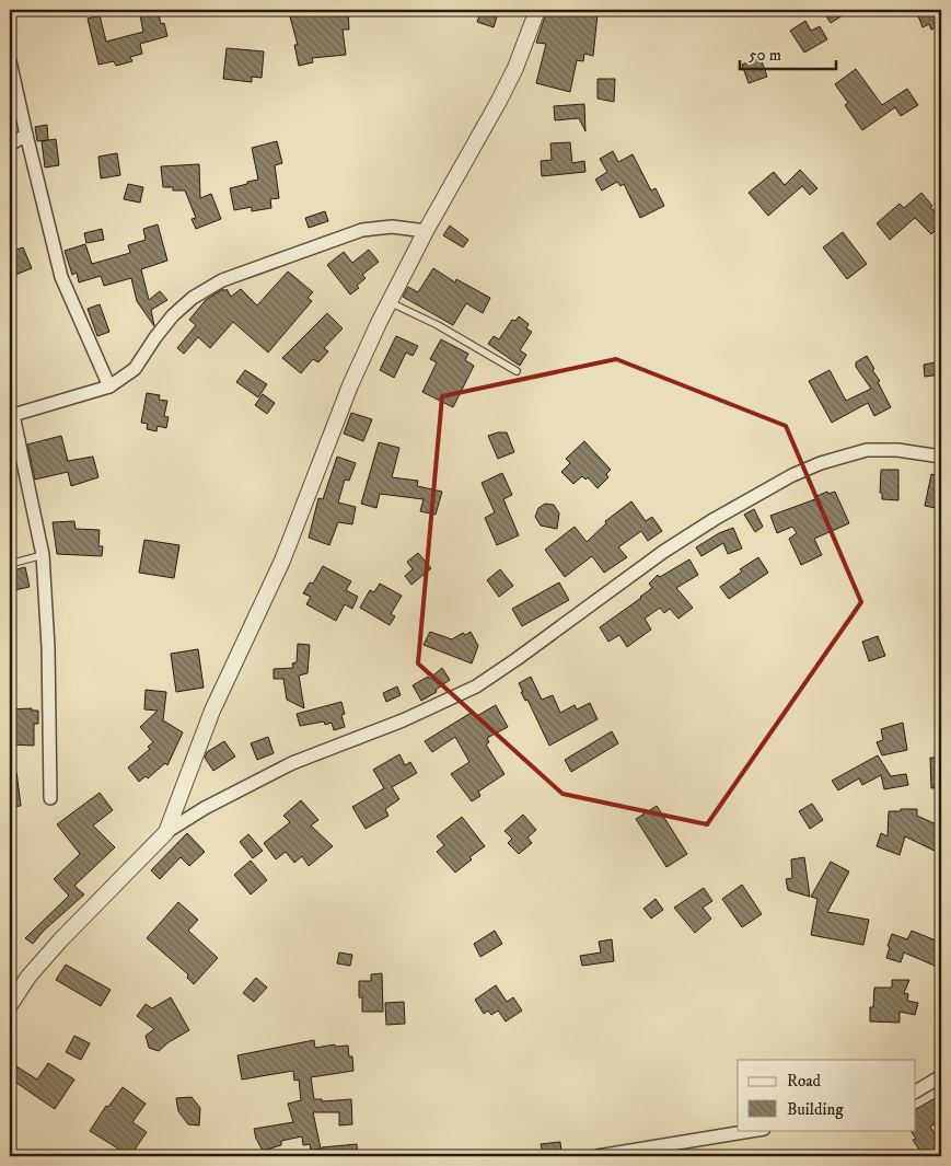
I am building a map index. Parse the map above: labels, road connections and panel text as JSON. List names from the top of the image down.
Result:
{
  "legend": ["Road", "Building"],
  "scale_bar": "50 m"
}
